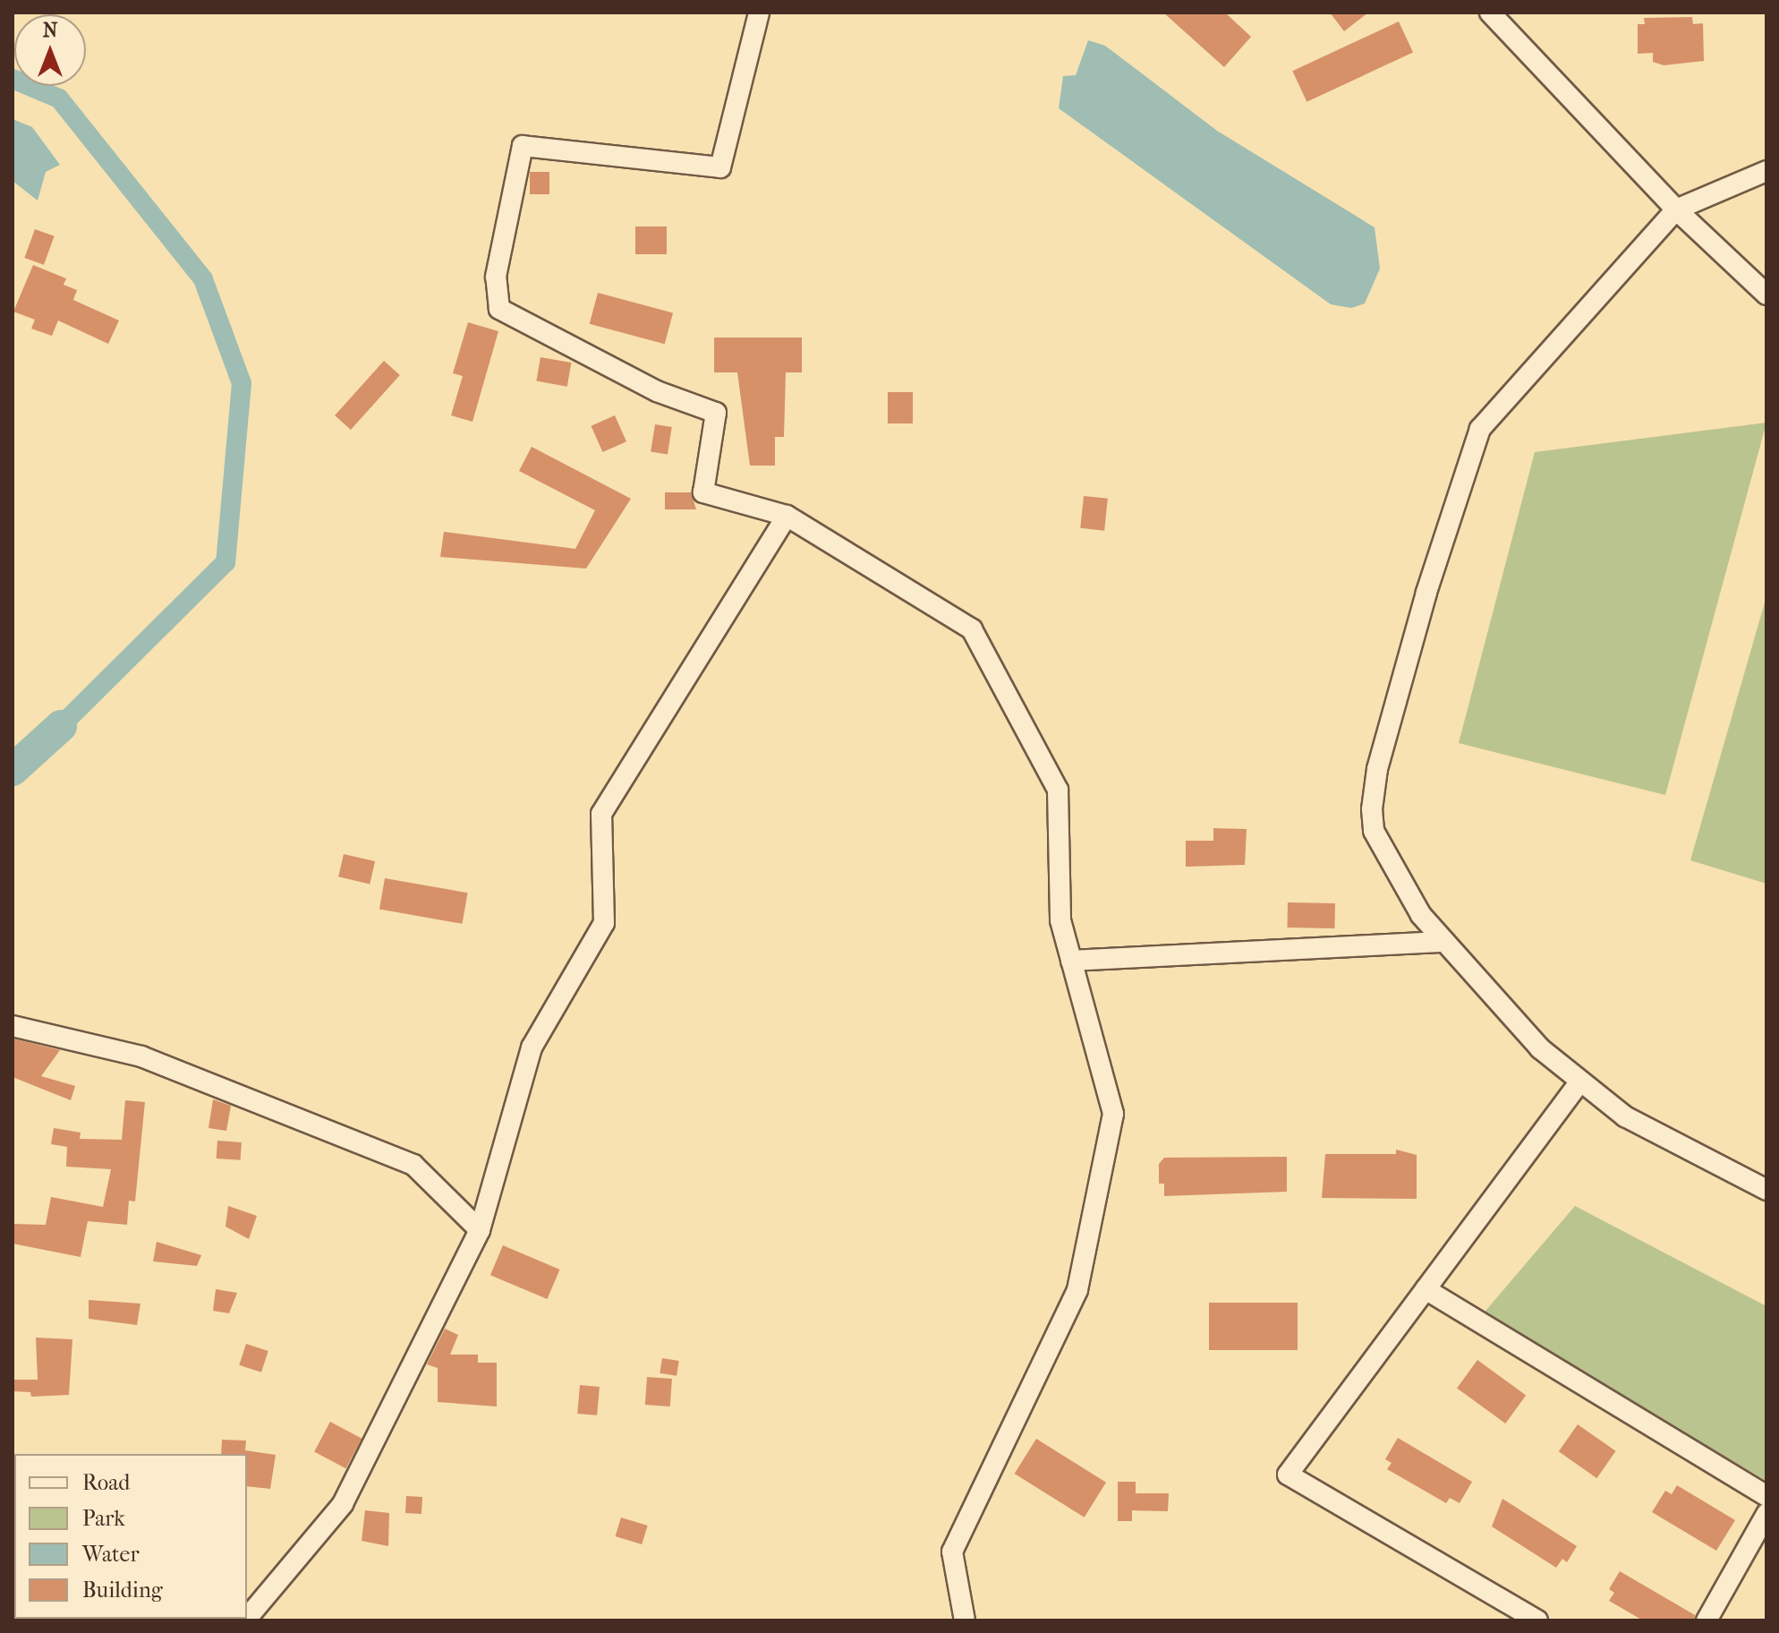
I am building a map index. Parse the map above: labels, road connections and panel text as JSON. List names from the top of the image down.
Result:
{
  "legend": [
    "Road",
    "Park",
    "Water",
    "Building"
  ],
  "north": "top"
}
